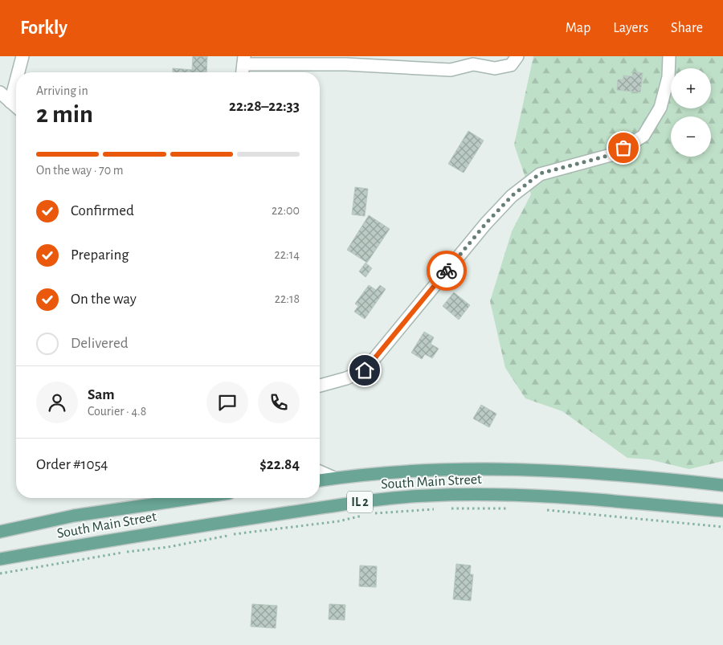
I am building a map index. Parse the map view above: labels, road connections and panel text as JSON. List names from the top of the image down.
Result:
{
  "streets": {
    "main road": ["South Main Street", "IL 2"]
  },
  "page": {
    "header": "Forkly",
    "nav": ["Map", "Layers", "Share"],
    "map_buttons": ["+", "−"],
    "heading": ["2 min", "Arriving in", "22:28–22:33"],
    "panel": [
      "Sam",
      "Courier · 4.8",
      "Order #1054",
      "$22.84"
    ],
    "bar": "On the way · 70 m",
    "list": [
      ["Confirmed", "22:00"],
      ["Preparing", "22:14"],
      ["On the way", "22:18"],
      "Delivered"
    ]
  }
}
